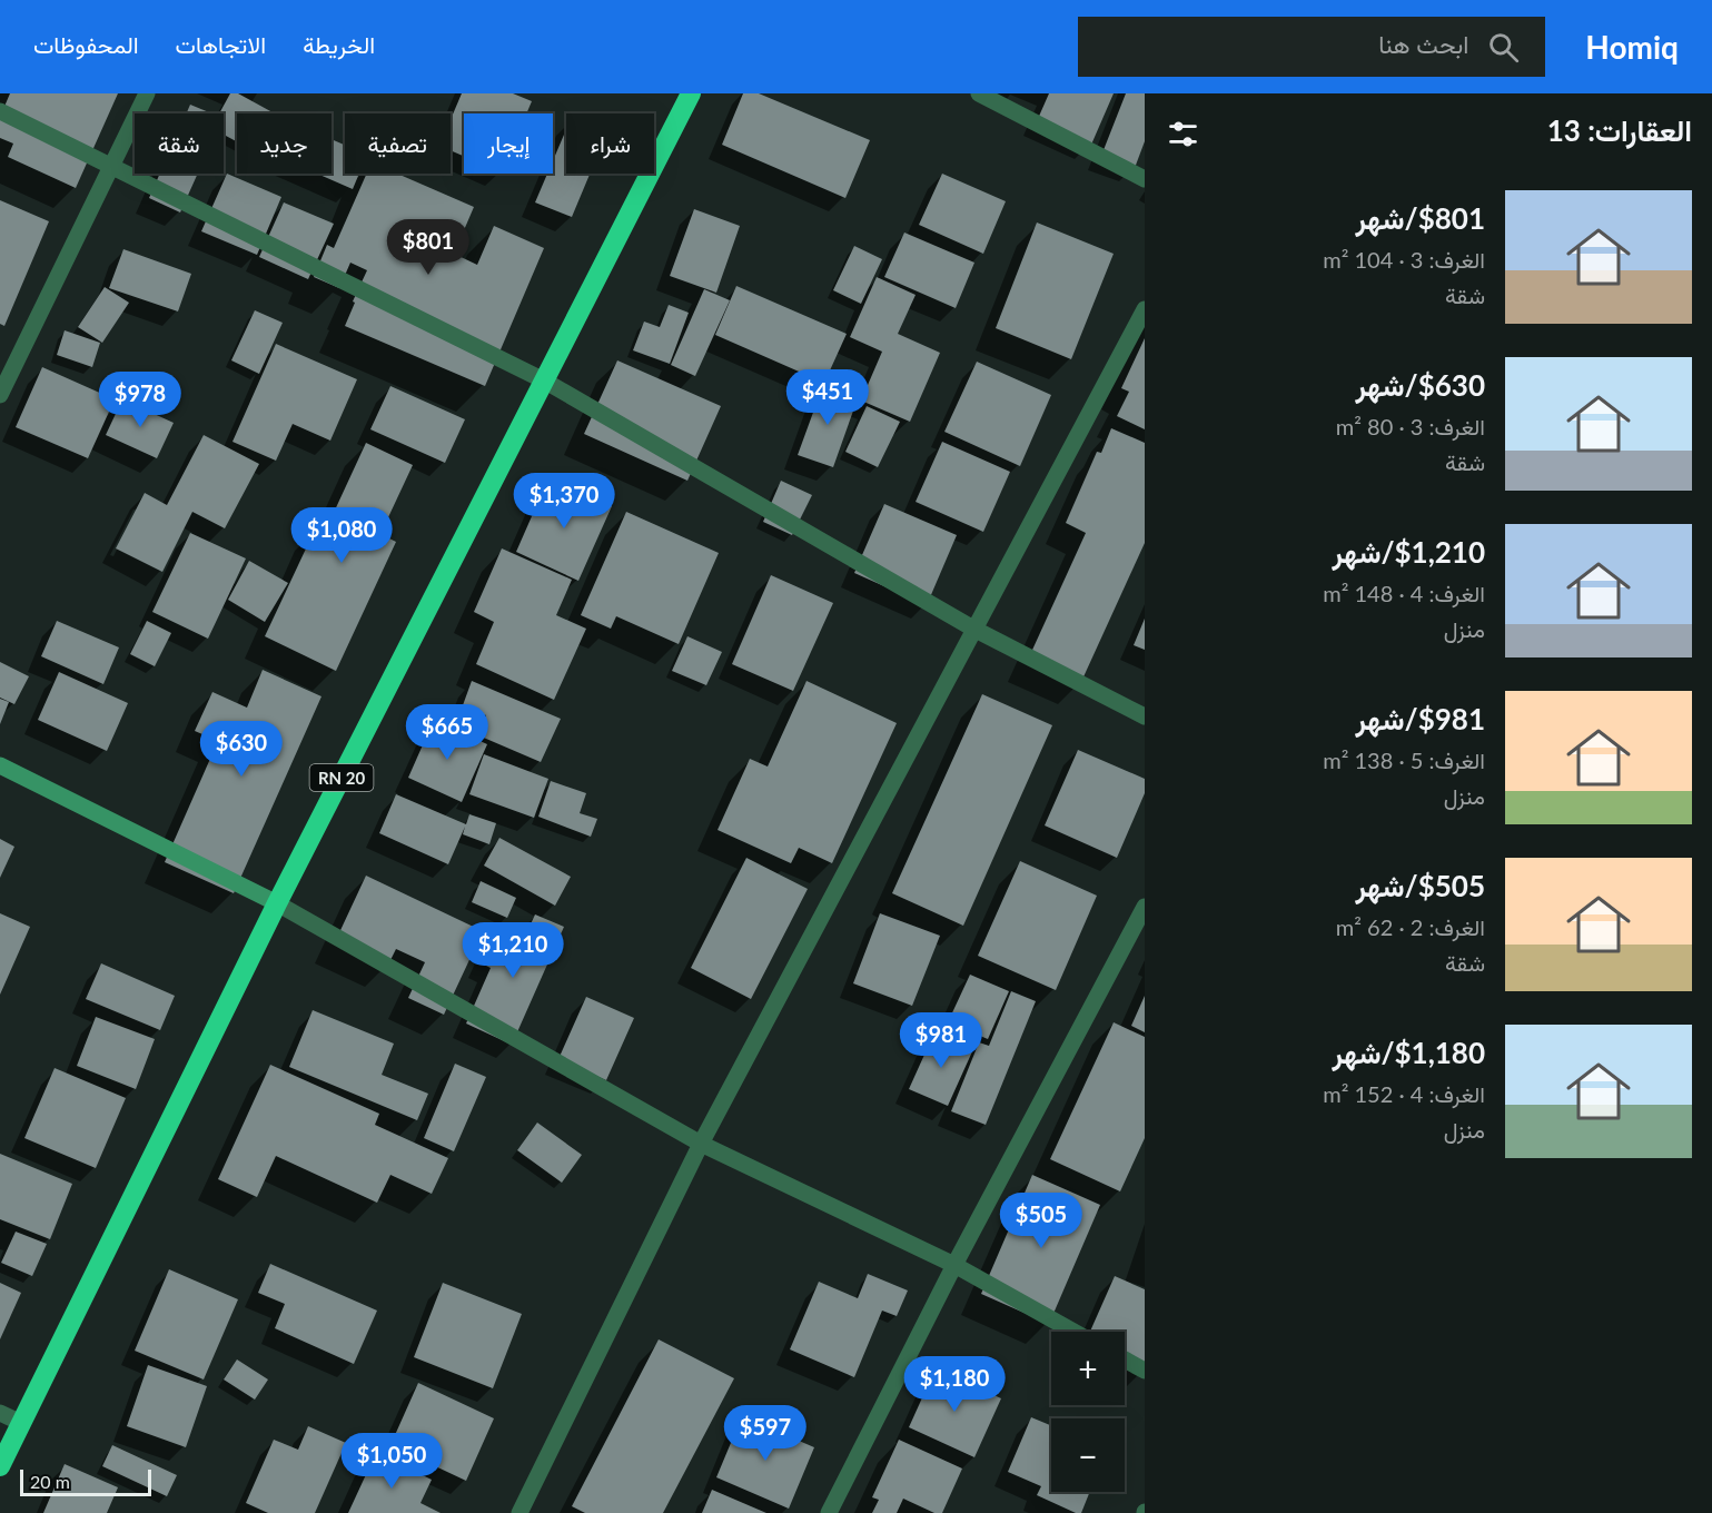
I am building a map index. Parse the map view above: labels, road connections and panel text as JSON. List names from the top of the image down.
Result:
{
  "streets": {
    "highway": ["RN 20"]
  },
  "scale_bar": "20 m",
  "page": {
    "header": "Homiq",
    "search": "ابحث هنا",
    "nav": ["الخريطة", "الاتجاهات", "المحفوظات"],
    "heading": "العقارات: 13",
    "chip": [
      "شراء",
      "إيجار",
      "تصفية",
      "جديد",
      "شقة"
    ],
    "list": [
      {
        "name": "$801/شهر",
        "note": "الغرف: 3 · 104 m² · شقة"
      },
      {
        "name": "$630/شهر",
        "note": "الغرف: 3 · 80 m² · شقة"
      },
      {
        "name": "$1,210/شهر",
        "note": "الغرف: 4 · 148 m² · منزل"
      },
      {
        "name": "$981/شهر",
        "note": "الغرف: 5 · 138 m² · منزل"
      },
      {
        "name": "$505/شهر",
        "note": "الغرف: 2 · 62 m² · شقة"
      },
      {
        "name": "$1,180/شهر",
        "note": "الغرف: 4 · 152 m² · منزل"
      }
    ],
    "price": [
      "$801",
      "$451",
      "$978",
      "$1,370",
      "$1,080",
      "$665",
      "$630",
      "$1,210",
      "$981",
      "$505",
      "$1,180",
      "$597",
      "$1,050"
    ],
    "map_buttons": ["+", "−"],
    "scale": "20 m"
  }
}
